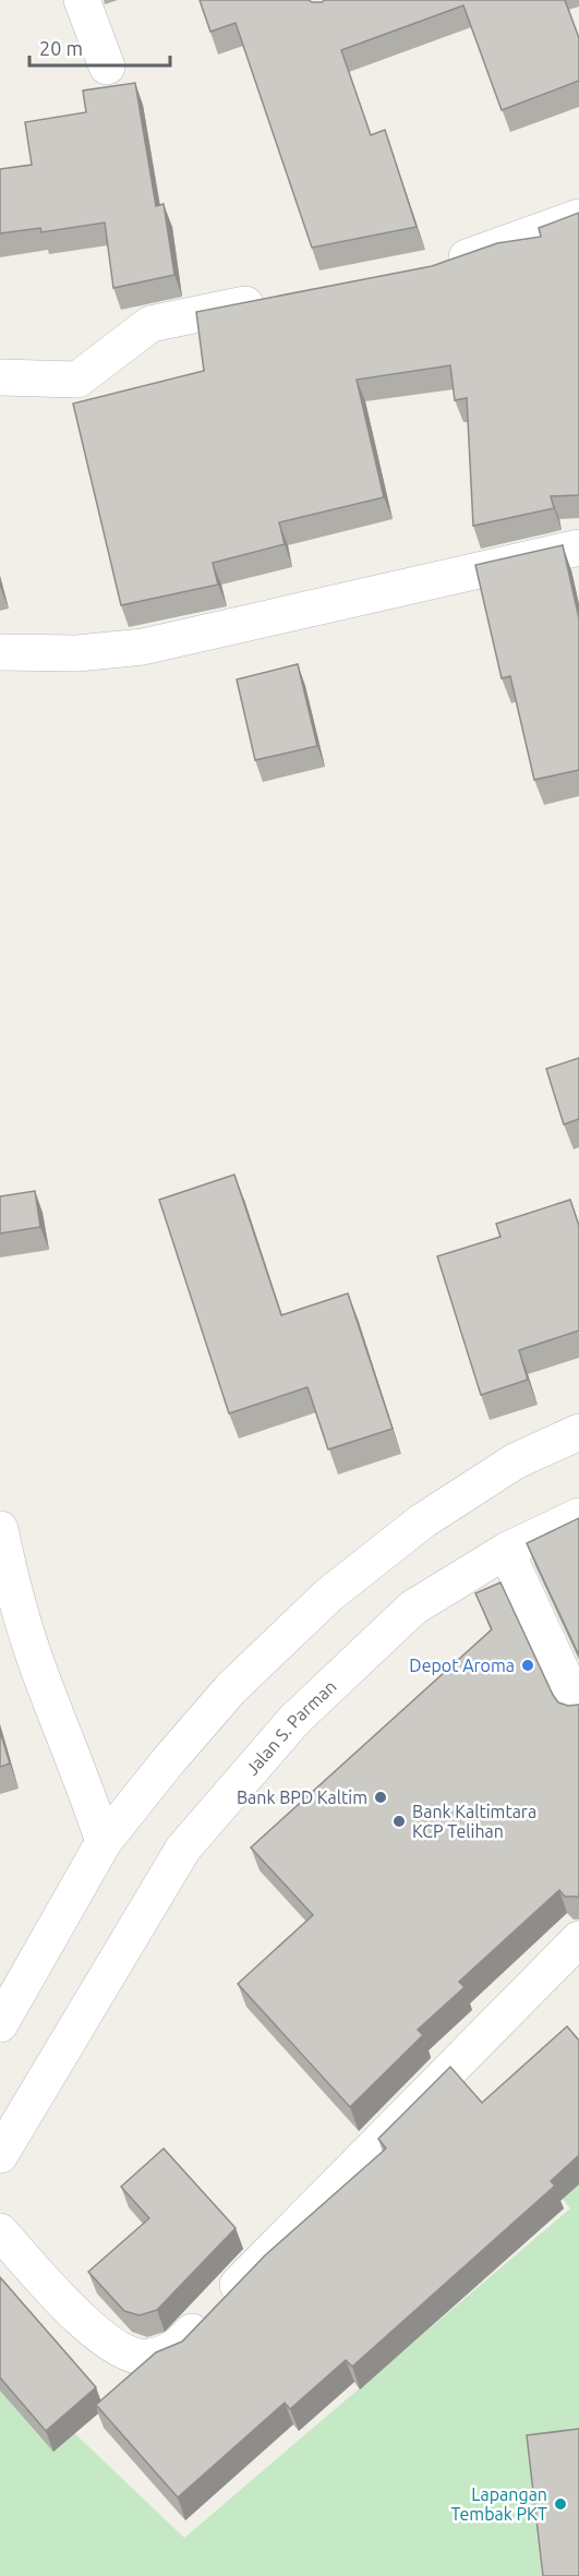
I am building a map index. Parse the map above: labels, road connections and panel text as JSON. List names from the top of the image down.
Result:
{
  "streets": {
    "street": ["Jalan S. Parman"]
  },
  "places": [
    "Depot Aroma",
    "Bank BPD Kaltim",
    "Bank Kaltimtara KCP Telihan",
    "Lapangan Tembak PKT"
  ],
  "scale_bar": "20 m"
}
